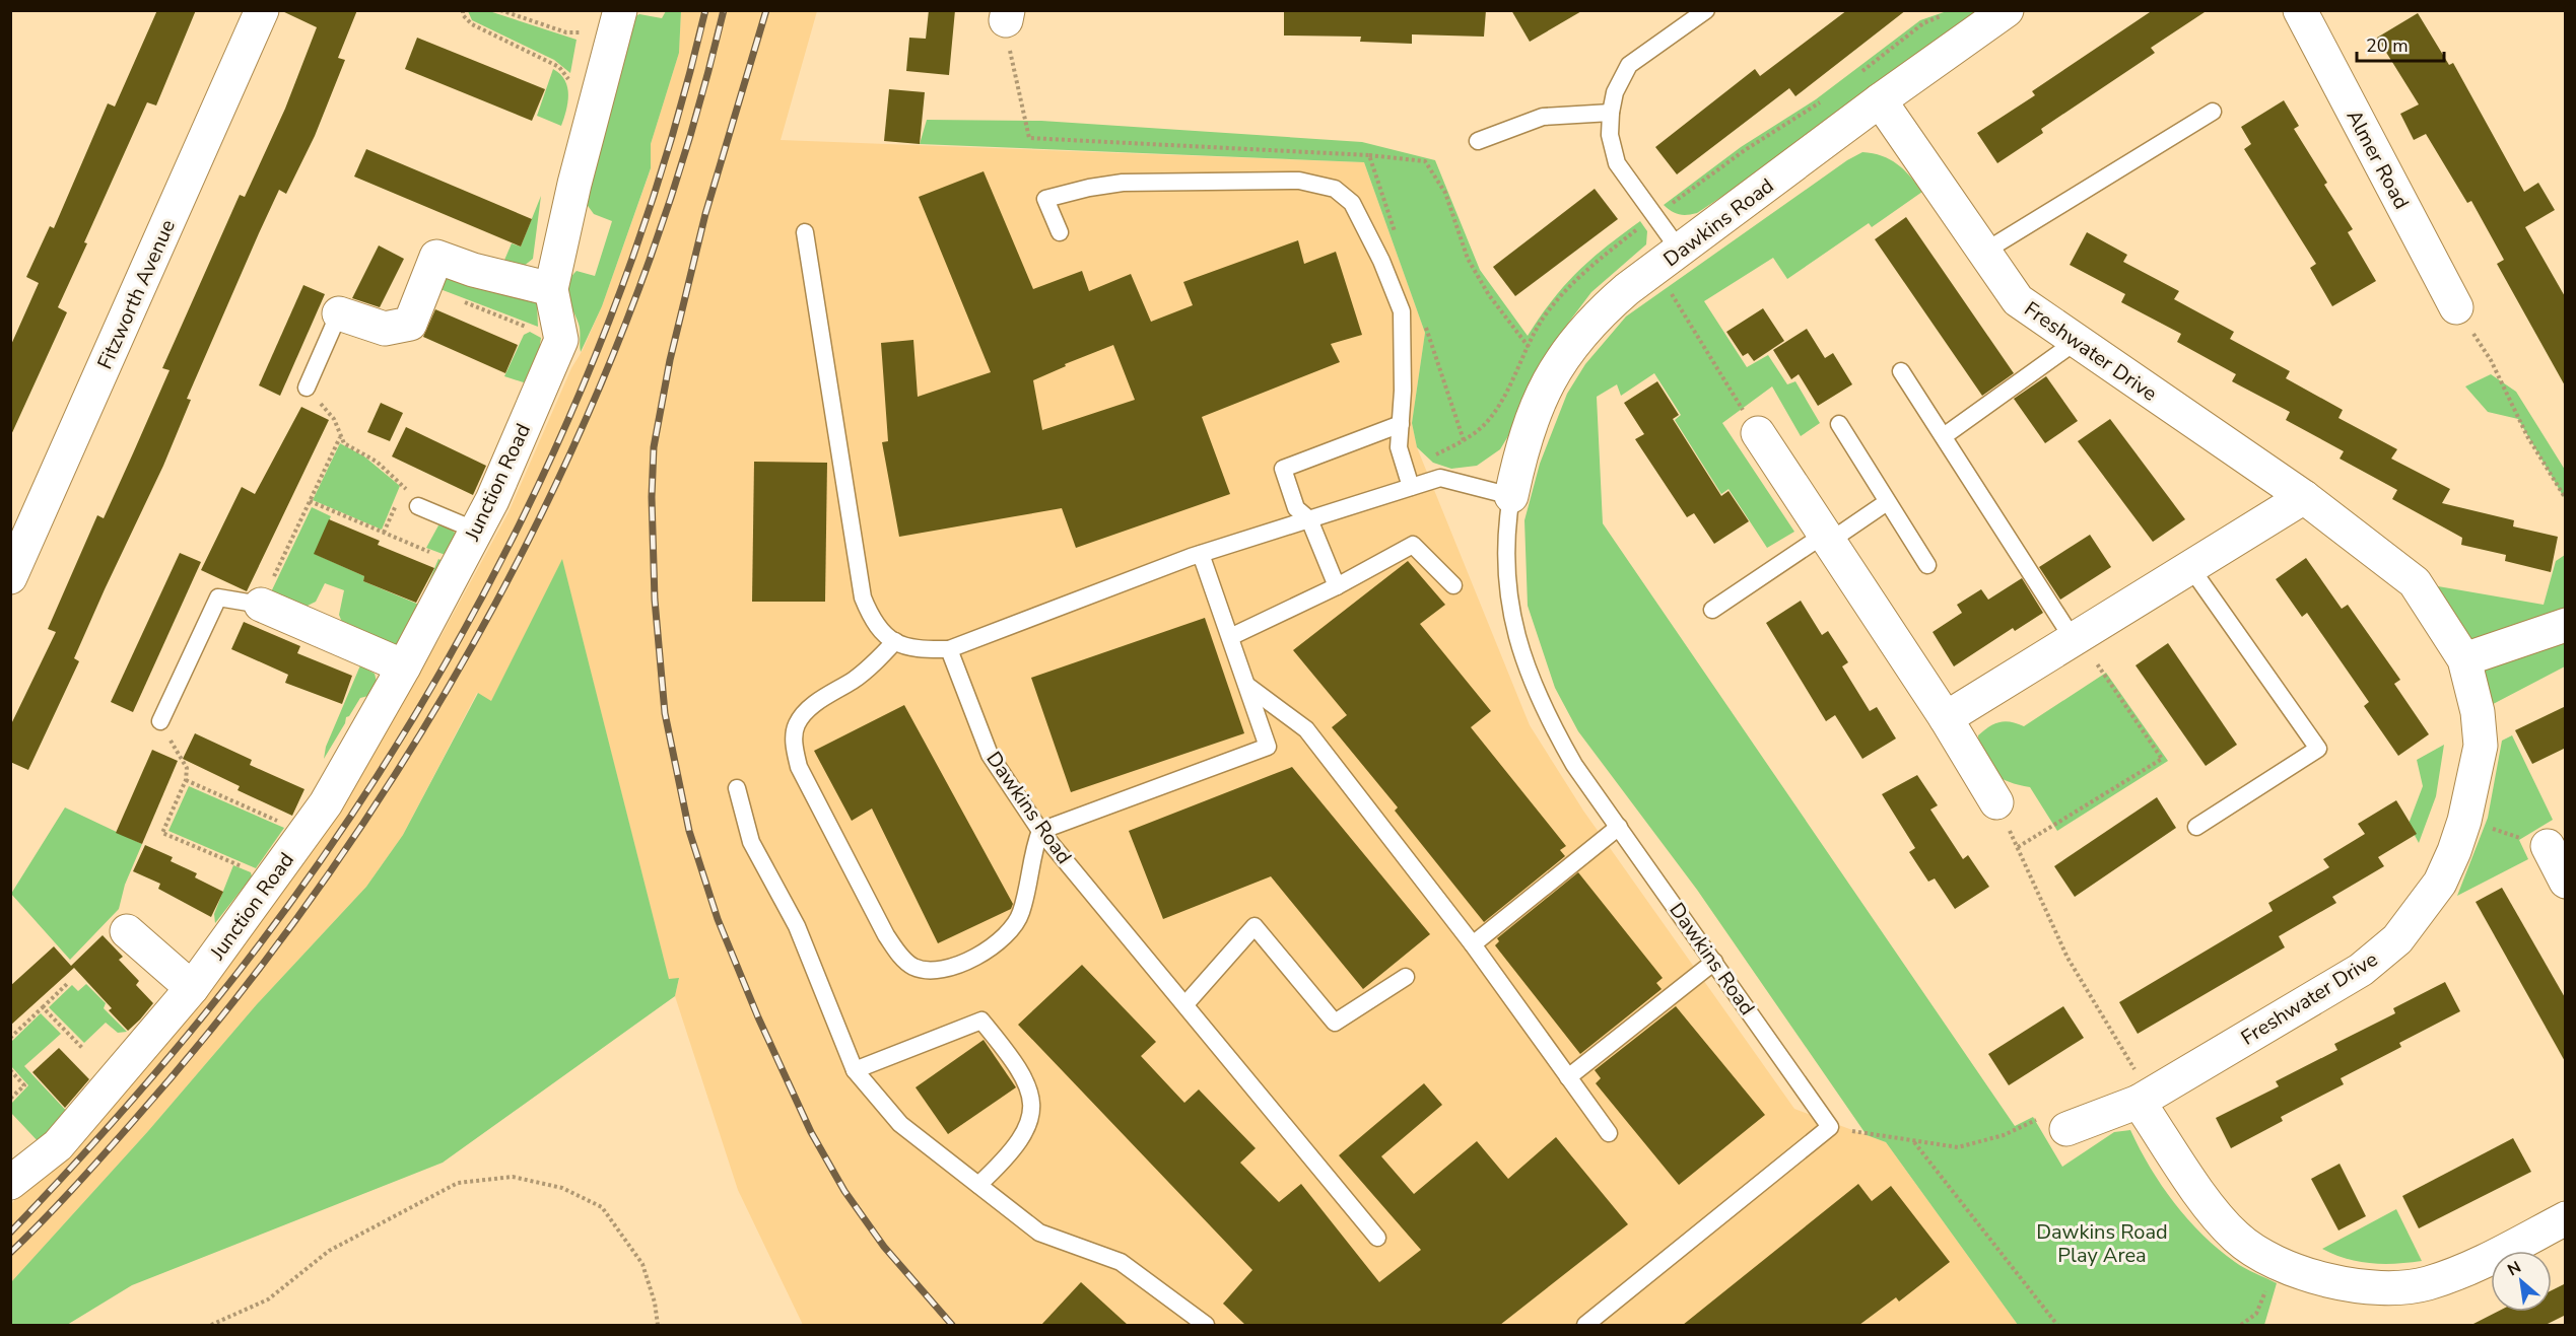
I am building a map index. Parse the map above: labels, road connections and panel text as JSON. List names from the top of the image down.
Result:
{
  "streets": {
    "street": [
      "Almer Road",
      "Dawkins Road",
      "Fitzworth Avenue",
      "Freshwater Drive",
      "Junction Road"
    ]
  },
  "crossings": [
    ["Dawkins Road", "Freshwater Drive"]
  ],
  "parks": ["Dawkins Road Play Area"],
  "scale_bar": "20 m",
  "north": "top left"
}
